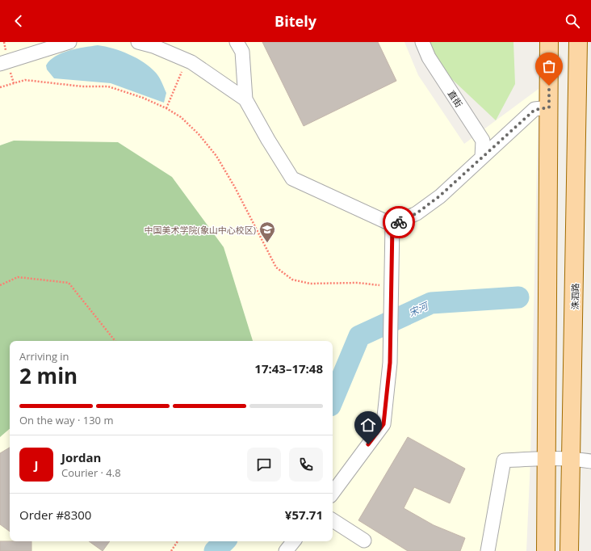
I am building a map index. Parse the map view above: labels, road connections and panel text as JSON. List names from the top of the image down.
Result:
{
  "streets": {
    "main road": ["洙泗路"],
    "street": ["直街"]
  },
  "water": ["宋河"],
  "places": {
    "school or university": ["中国美术学院(象山中心校区)"]
  },
  "page": {
    "header": "Bitely",
    "heading": ["2 min", "Arriving in", "17:43–17:48"],
    "panel": [
      "Jordan",
      "Courier · 4.8",
      "Order #8300",
      "¥57.71"
    ],
    "bar": "On the way · 130 m",
    "round": "J"
  }
}
